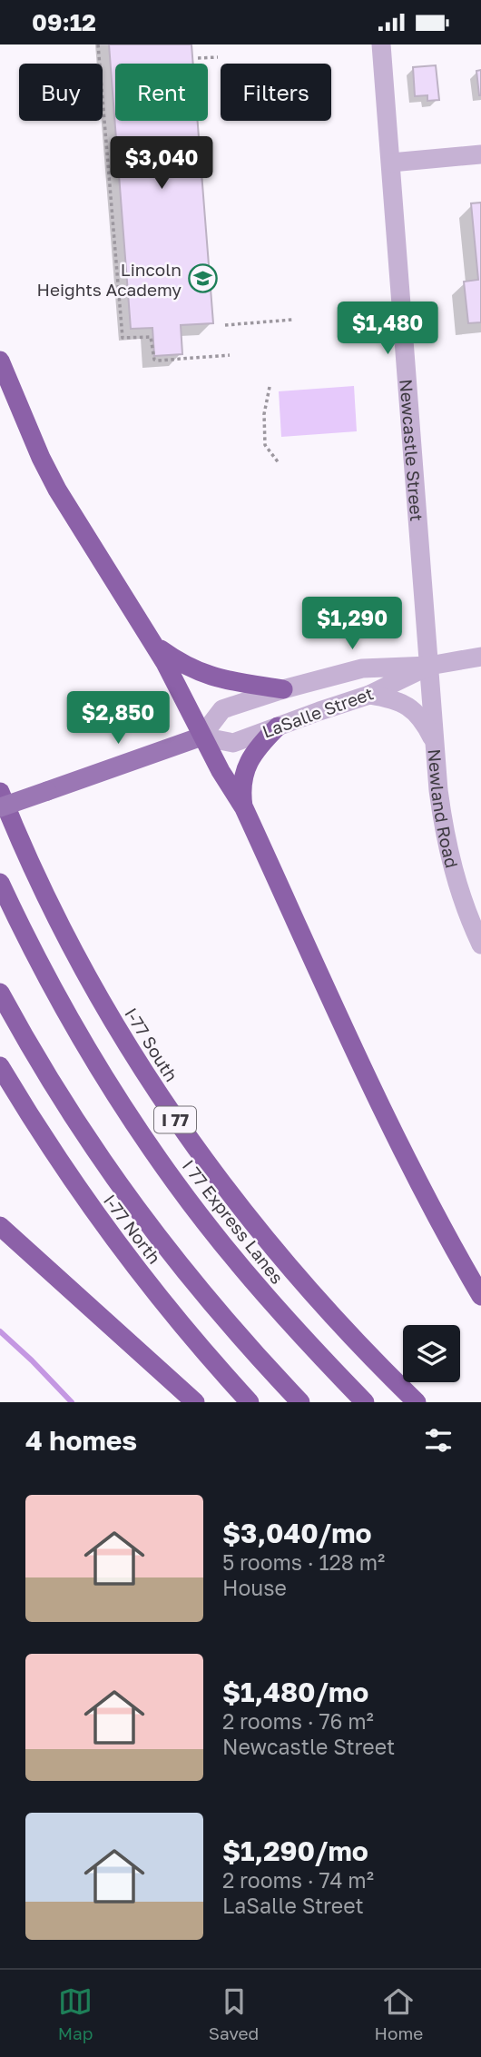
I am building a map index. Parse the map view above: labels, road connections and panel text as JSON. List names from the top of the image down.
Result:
{
  "streets": {
    "highway": [
      "I-77 South",
      "I 77",
      "I 77 Express Lanes",
      "I-77 North"
    ],
    "street": ["Newcastle Street", "LaSalle Street", "Newland Road"]
  },
  "crossings": [
    ["Newcastle Street", "LaSalle Street"],
    ["Newcastle Street", "Newland Road"],
    ["LaSalle Street", "Newland Road"]
  ],
  "places": {
    "school or university": ["Lincoln Heights Academy"]
  },
  "page": {
    "status": "09:12",
    "chip": ["Buy", "Rent", "Filters"],
    "price": [
      "$3,040",
      "$1,480",
      "$1,290",
      "$2,850"
    ],
    "heading": "4 homes",
    "list": [
      {
        "name": "$3,040/mo",
        "note": "5 rooms · 128 m² · House"
      },
      {
        "name": "$1,480/mo",
        "note": "2 rooms · 76 m² · Newcastle Street"
      },
      {
        "name": "$1,290/mo",
        "note": "2 rooms · 74 m² · LaSalle Street"
      }
    ],
    "tabs": ["Map", "Saved", "Home"]
  }
}
